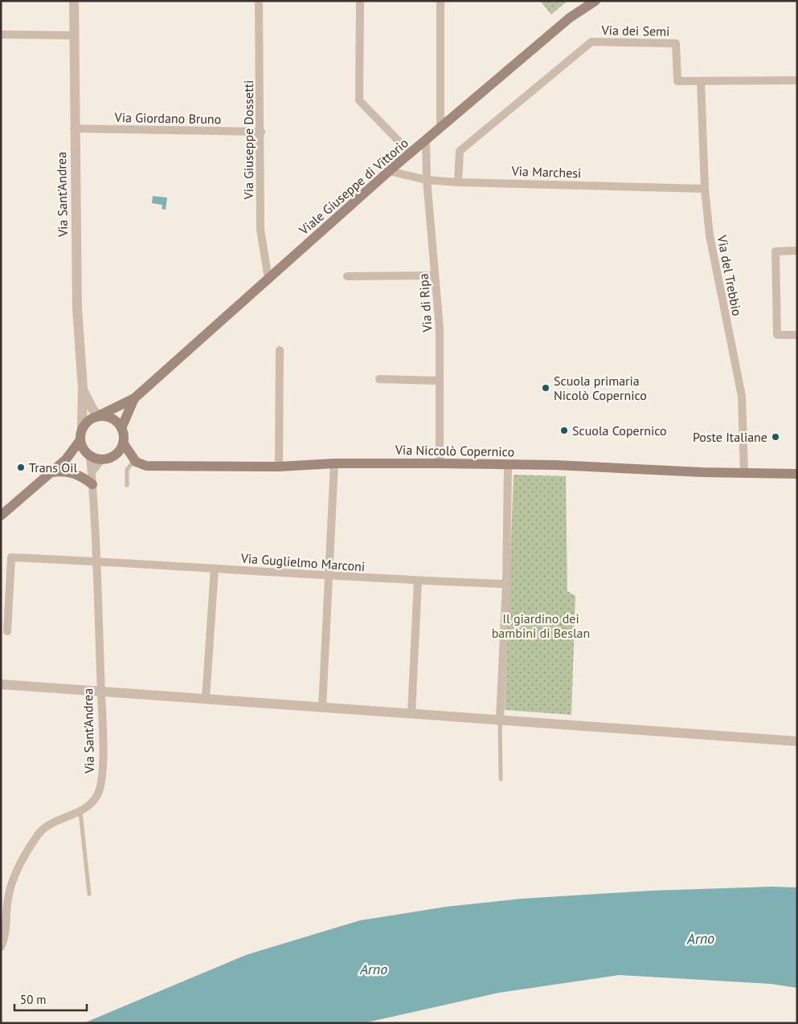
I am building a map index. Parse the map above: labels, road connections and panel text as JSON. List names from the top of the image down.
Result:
{
  "streets": {
    "main road": ["Viale Giuseppe di Vittorio", "Via Niccolò Copernico"],
    "street": [
      "Via dei Semi",
      "Via Giordano Bruno",
      "Via Giuseppe Dossetti",
      "Via Marchesi",
      "Via Sant'Andrea",
      "Via del Trebbio",
      "Via di Ripa",
      "Via Guglielmo Marconi"
    ]
  },
  "crossings": [
    ["Via dei Semi", "Via Marchesi"],
    ["Via dei Semi", "Via del Trebbio"],
    ["Via Giordano Bruno", "Via Giuseppe Dossetti"],
    ["Via Giordano Bruno", "Via Sant'Andrea"],
    ["Via Giuseppe Dossetti", "Viale Giuseppe di Vittorio"],
    ["Via Marchesi", "Viale Giuseppe di Vittorio"],
    ["Via Marchesi", "Via del Trebbio"],
    ["Via Marchesi", "Via di Ripa"],
    ["Viale Giuseppe di Vittorio", "Via Sant'Andrea"],
    ["Viale Giuseppe di Vittorio", "Via di Ripa"],
    ["Via Sant'Andrea", "Via Guglielmo Marconi"],
    ["Via del Trebbio", "Via Niccolò Copernico"],
    ["Via di Ripa", "Via Niccolò Copernico"]
  ],
  "water": ["Arno"],
  "parks": ["Il giardino dei bambini di Beslan"],
  "places": [
    "Scuola primaria Nicolò Copernico",
    "Scuola Copernico",
    "Poste Italiane",
    "Trans Oil"
  ],
  "scale_bar": "50 m"
}
